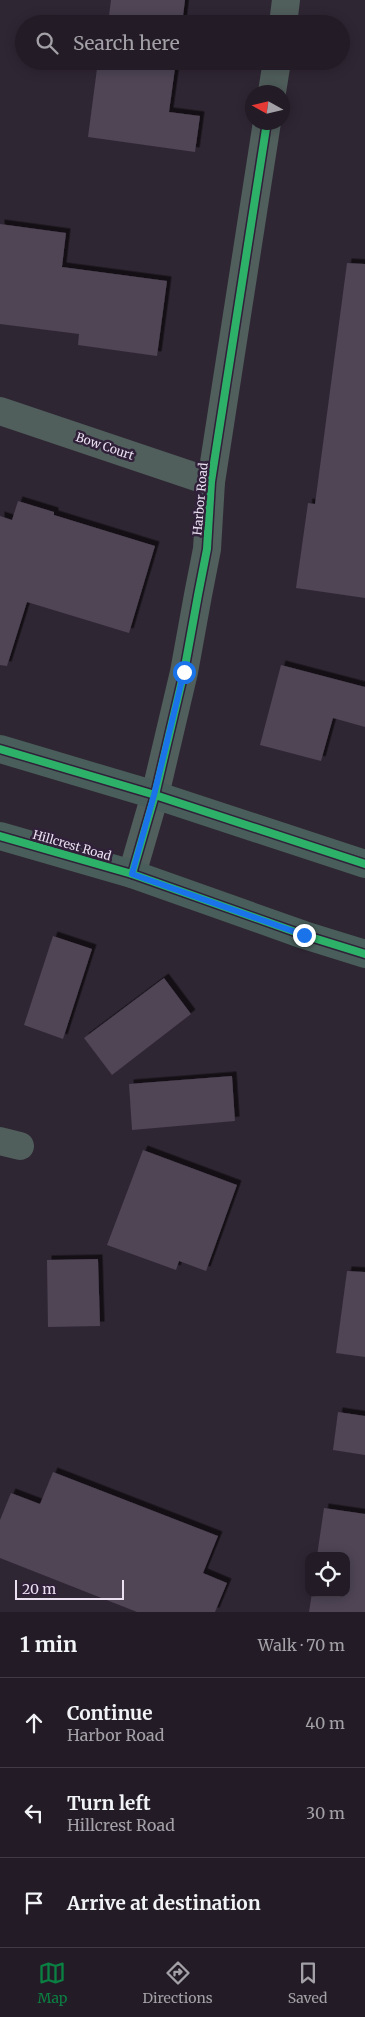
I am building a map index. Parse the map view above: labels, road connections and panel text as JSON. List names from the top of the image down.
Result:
{
  "streets": {
    "main road": ["Hillcrest Road"],
    "street": ["Bow Court", "Harbor Road"]
  },
  "crossings": [
    ["Bow Court", "Harbor Road"],
    ["Harbor Road", "Hillcrest Road"]
  ],
  "scale_bar": "20 m",
  "north": "left",
  "page": {
    "search": "Search here",
    "scale": "20 m",
    "heading": ["1 min", "Walk · 70 m"],
    "list": [
      ["Continue", "Harbor Road", "40 m"],
      ["Turn left", "Hillcrest Road", "30 m"],
      "Arrive at destination"
    ],
    "nav": ["Map", "Directions", "Saved"]
  }
}
